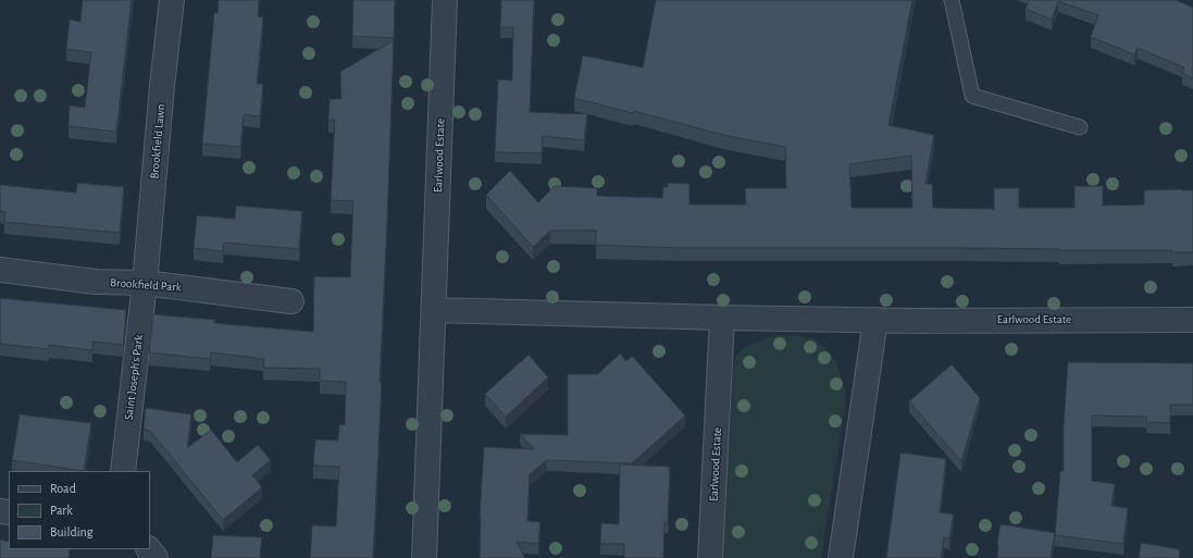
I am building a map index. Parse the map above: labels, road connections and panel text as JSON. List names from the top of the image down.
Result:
{
  "streets": {
    "street": [
      "Brookfield Lawn",
      "Earlwood Estate",
      "Brookfield Park",
      "Saint Joseph's Park"
    ]
  },
  "crossings": [
    ["Brookfield Lawn", "Brookfield Park"],
    ["Brookfield Lawn", "Saint Joseph's Park"],
    ["Brookfield Park", "Saint Joseph's Park"]
  ],
  "legend": ["Road", "Park", "Building"]
}
